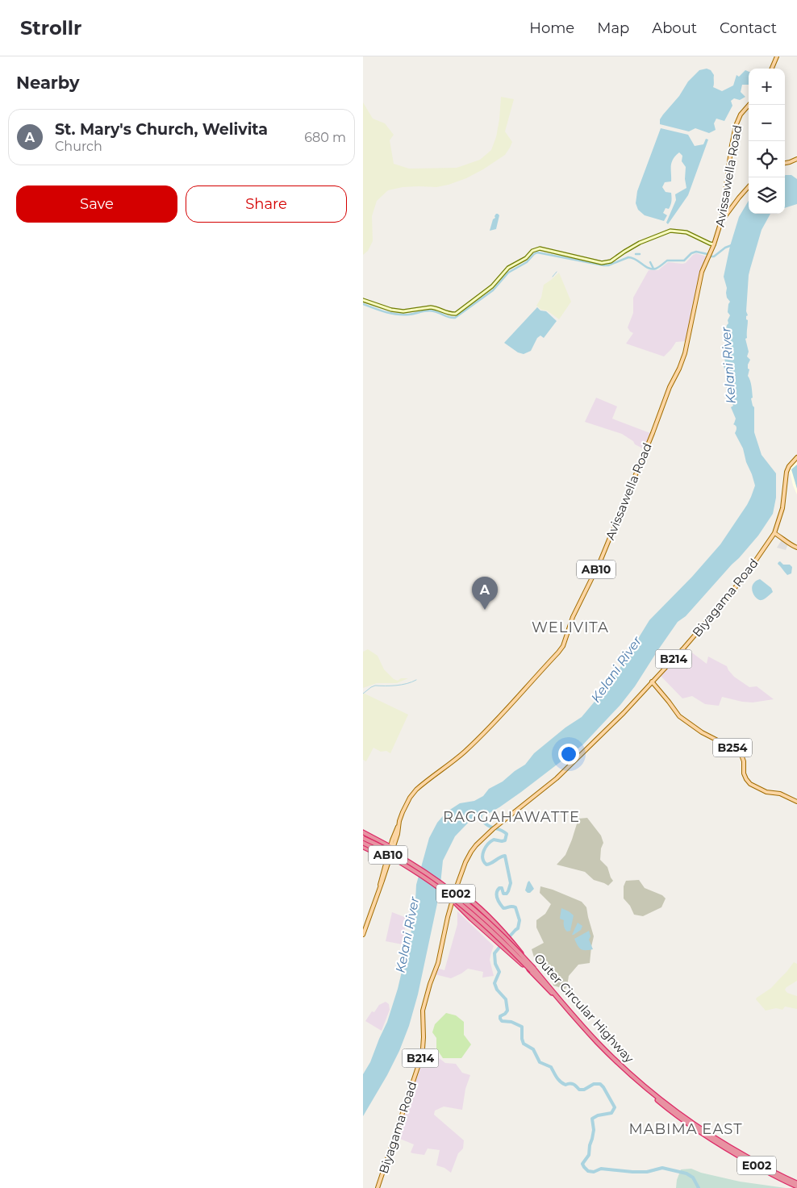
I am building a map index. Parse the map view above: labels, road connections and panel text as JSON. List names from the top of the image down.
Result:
{
  "streets": {
    "highway": ["E002", "Outer Circular Highway"],
    "main road": [
      "Avissawella Road",
      "AB10",
      "Biyagama Road",
      "B214",
      "B254"
    ]
  },
  "crossings": [
    ["Avissawella Road", "AB10"],
    ["Biyagama Road", "B254"]
  ],
  "districts": ["WELIVITA", "RAGGAHAWATTE", "MABIMA EAST"],
  "water": ["Kelani River"],
  "page": {
    "header": "Strollr",
    "nav": [
      "Home",
      "Map",
      "About",
      "Contact"
    ],
    "heading": "Nearby",
    "map_buttons": ["+", "−"],
    "list": [
      {
        "mark": "A",
        "name": "St. Mary's Church, Welivita",
        "note": "Church",
        "value": "680 m"
      }
    ],
    "buttons": ["Save", "Share"],
    "pins": "A"
  }
}
